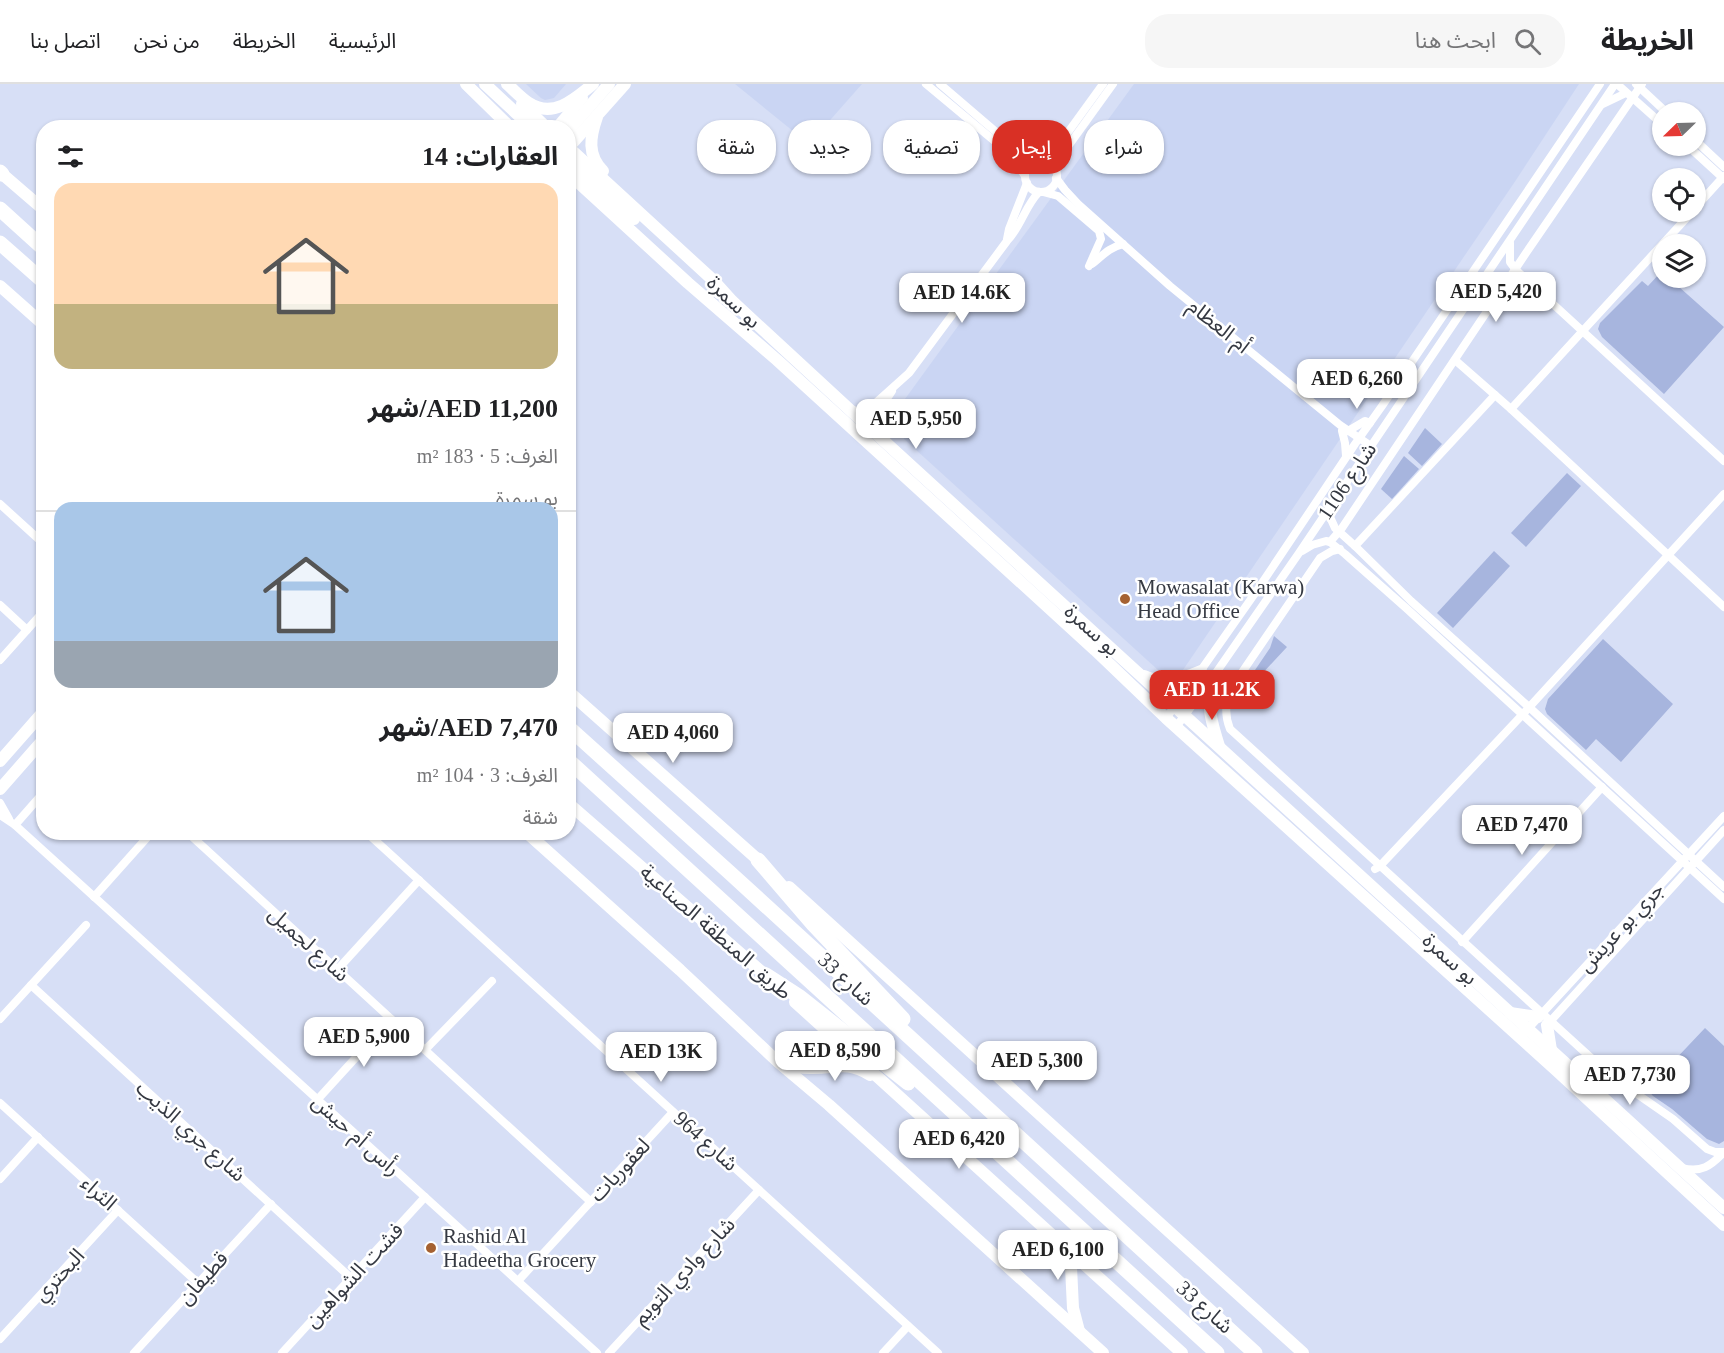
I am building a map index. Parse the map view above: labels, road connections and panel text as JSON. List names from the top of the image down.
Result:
{
  "streets": {
    "highway": ["شارع 33"],
    "street": [
      "بو سمرة",
      "أم العظام",
      "شارع 1106",
      "جري بو عريش",
      "طريق المنطقة الصناعية",
      "شارع لجميل",
      "شارع جري الذيب",
      "رأس أم حيش",
      "شارع 964",
      "لعقوريات",
      "الثراء",
      "شارع وادي التويم",
      "البحتري",
      "فشت الشواهين",
      "قطيفان"
    ]
  },
  "crossings": [
    ["بو سمرة", "شارع 1106"],
    ["بو سمرة", "جري بو عريش"],
    ["أم العظام", "شارع 1106"],
    ["شارع لجميل", "لعقوريات"],
    ["شارع جري الذيب", "فشت الشواهين"],
    ["شارع جري الذيب", "قطيفان"],
    ["رأس أم حيش", "لعقوريات"],
    ["رأس أم حيش", "فشت الشواهين"],
    ["شارع 964", "لعقوريات"],
    ["شارع 964", "شارع وادي التويم"],
    ["الثراء", "البحتري"],
    ["الثراء", "قطيفان"]
  ],
  "places": ["Mowasalat (Karwa) Head Office", "Rashid Al Hadeetha Grocery"],
  "north": "bottom left",
  "page": {
    "header": "الخريطة",
    "search": "ابحث هنا",
    "nav": [
      "الرئيسية",
      "الخريطة",
      "من نحن",
      "اتصل بنا"
    ],
    "chip": [
      "شراء",
      "إيجار",
      "تصفية",
      "جديد",
      "شقة"
    ],
    "heading": "العقارات: 14",
    "list": [
      {
        "name": "AED 11,200/شهر",
        "note": "الغرف: 5 · 183 m² · بو سمرة"
      },
      {
        "name": "AED 7,470/شهر",
        "note": "الغرف: 3 · 104 m² · شقة"
      }
    ],
    "price": [
      "AED 5,420",
      "AED 14.6K",
      "AED 6,260",
      "AED 5,950",
      "AED 11.2K",
      "AED 4,060",
      "AED 7,470",
      "AED 5,900",
      "AED 8,590",
      "AED 13K",
      "AED 5,300",
      "AED 7,730",
      "AED 6,420",
      "AED 6,100"
    ]
  }
}
